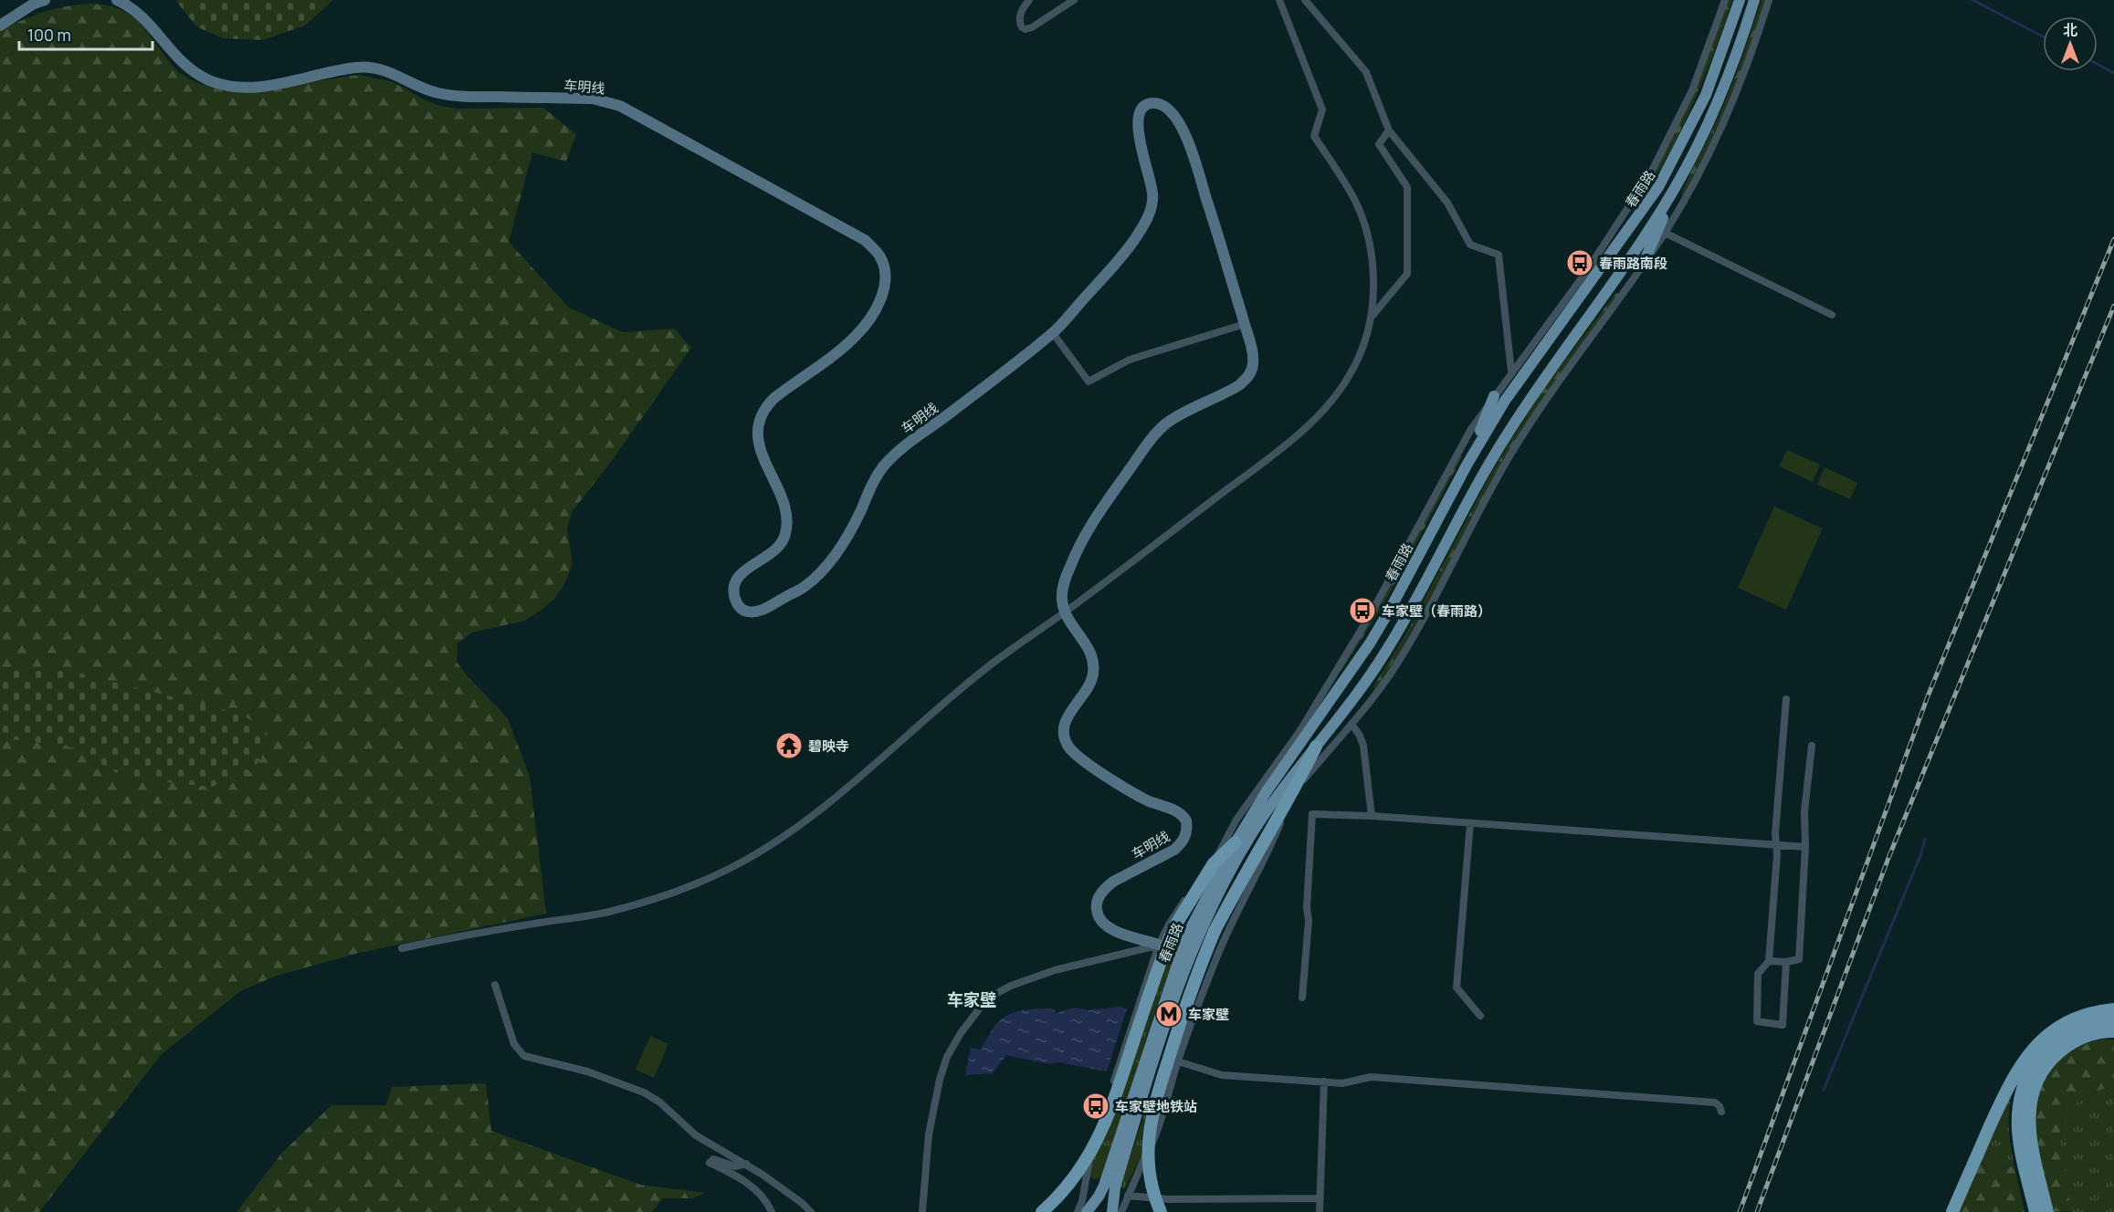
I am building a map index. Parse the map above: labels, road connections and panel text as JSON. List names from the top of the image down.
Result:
{
  "streets": {
    "main road": ["车明线", "春雨路"]
  },
  "districts": ["车家壁"],
  "places": {
    "bus stop": ["春雨路南段", "车家壁（春雨路）", "车家壁地铁站"],
    "temple": ["碧映寺"],
    "metro station": ["车家壁"]
  },
  "scale_bar": "100 m",
  "north": "top"
}
